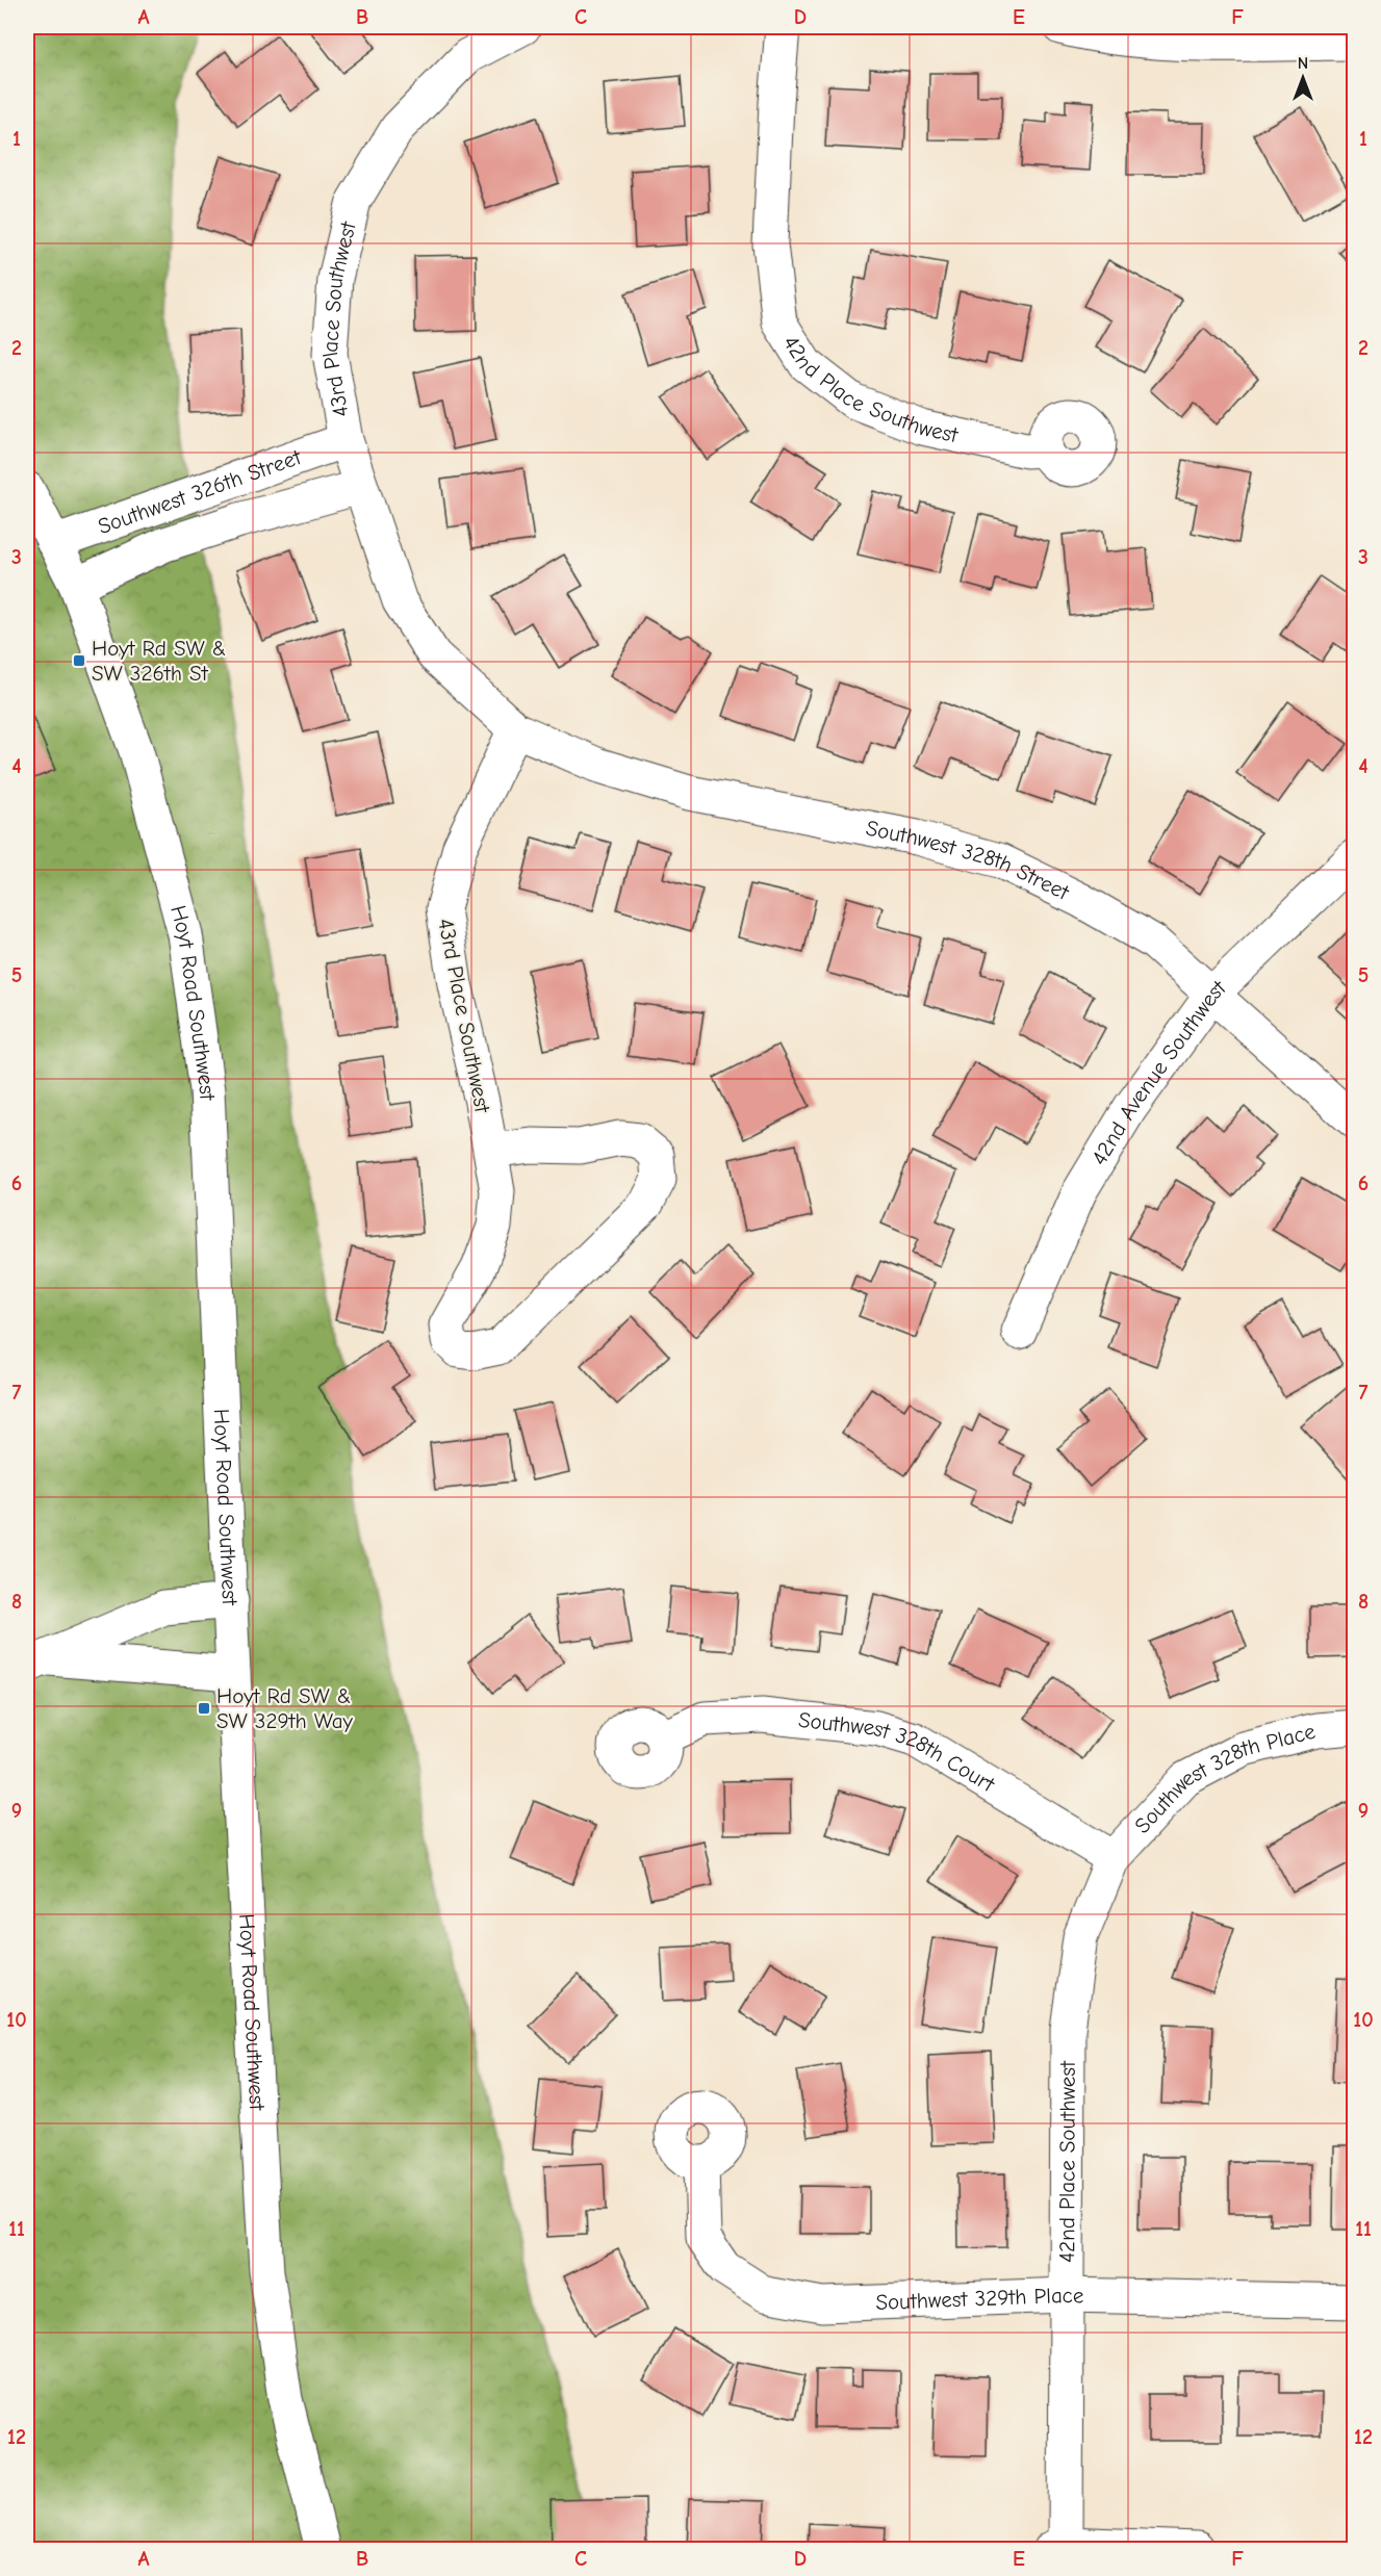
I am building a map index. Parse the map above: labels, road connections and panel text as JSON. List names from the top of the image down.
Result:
{
  "streets": {
    "street": [
      "43rd Place Southwest",
      "42nd Place Southwest",
      "Southwest 326th Street",
      "Southwest 328th Street",
      "Hoyt Road Southwest",
      "42nd Avenue Southwest",
      "Southwest 328th Court",
      "Southwest 328th Place",
      "Southwest 329th Place"
    ]
  },
  "crossings": [
    ["43rd Place Southwest", "Southwest 326th Street"],
    ["43rd Place Southwest", "Southwest 328th Street"],
    ["42nd Place Southwest", "Southwest 328th Court"],
    ["42nd Place Southwest", "Southwest 328th Place"],
    ["42nd Place Southwest", "Southwest 329th Place"],
    ["Southwest 326th Street", "Hoyt Road Southwest"],
    ["Southwest 328th Street", "42nd Avenue Southwest"],
    ["Southwest 328th Court", "Southwest 328th Place"]
  ],
  "places": {
    "transit": ["Hoyt Rd SW & SW 326th St", "Hoyt Rd SW & SW 329th Way"]
  },
  "north": "top",
  "grid": {
    "columns": [
      "A",
      "B",
      "C",
      "D",
      "E",
      "F"
    ],
    "rows": [
      "1",
      "2",
      "3",
      "4",
      "5",
      "6",
      "7",
      "8",
      "9",
      "10",
      "11",
      "12"
    ]
  }
}
